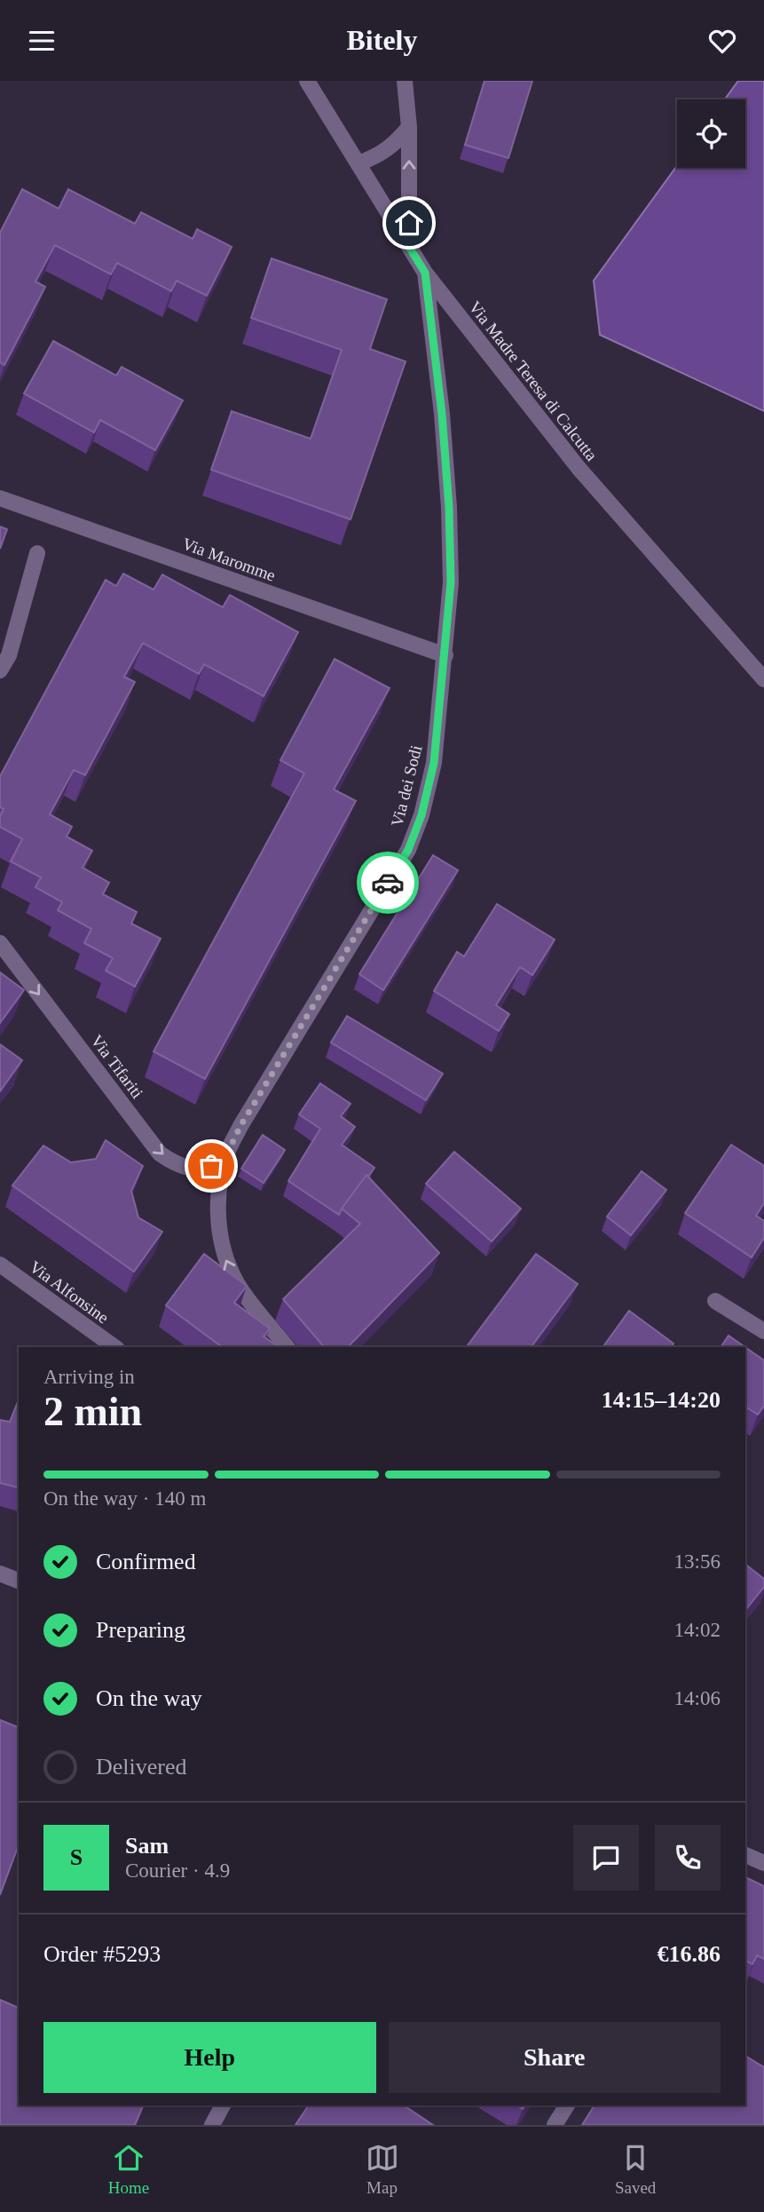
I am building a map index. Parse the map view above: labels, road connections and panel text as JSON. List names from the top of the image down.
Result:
{
  "streets": {
    "street": [
      "Via Madre Teresa di Calcutta",
      "Via Maromme",
      "Via dei Sodi",
      "Via Tifariti",
      "Via Alfonsine"
    ]
  },
  "crossings": [
    ["Via Madre Teresa di Calcutta", "Via dei Sodi"],
    ["Via Maromme", "Via dei Sodi"],
    ["Via dei Sodi", "Via Tifariti"]
  ],
  "one_way": ["Via Tifariti"],
  "page": {
    "header": "Bitely",
    "heading": ["2 min", "Arriving in", "14:15–14:20"],
    "panel": [
      "Sam",
      "Courier · 4.9",
      "Order #5293",
      "€16.86"
    ],
    "bar": "On the way · 140 m",
    "list": [
      ["Confirmed", "13:56"],
      ["Preparing", "14:02"],
      ["On the way", "14:06"],
      "Delivered"
    ],
    "round": "S",
    "buttons": ["Help", "Share"],
    "tabs": ["Home", "Map", "Saved"]
  }
}
